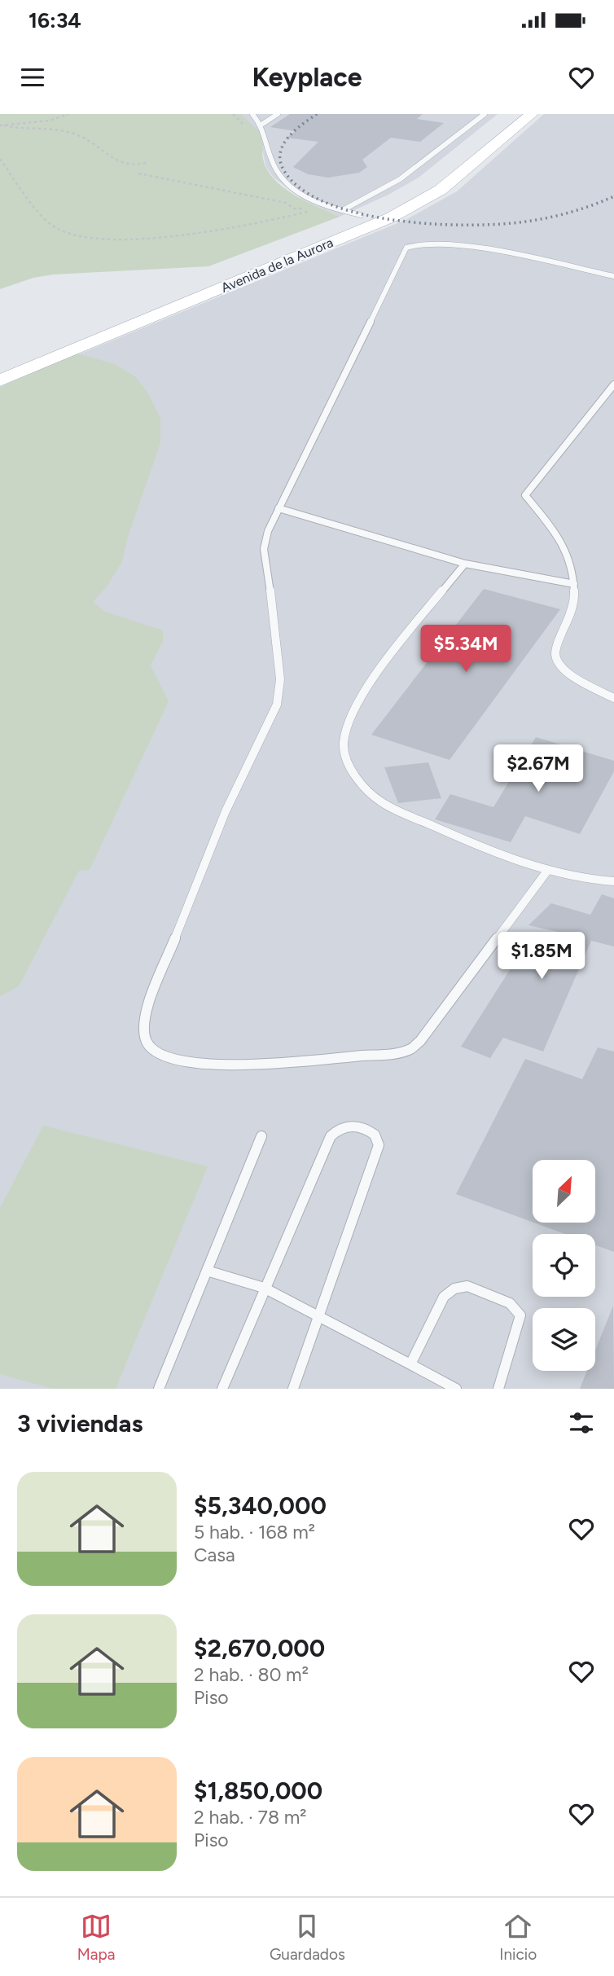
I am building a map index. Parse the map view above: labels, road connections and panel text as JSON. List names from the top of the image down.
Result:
{
  "streets": {
    "main road": ["Avenida de la Aurora"]
  },
  "north": "top right",
  "page": {
    "status": "16:34",
    "header": "Keyplace",
    "price": ["$5.34M", "$2.67M", "$1.85M"],
    "heading": "3 viviendas",
    "list": [
      {
        "name": "$5,340,000",
        "note": "5 hab. · 168 m² · Casa"
      },
      {
        "name": "$2,670,000",
        "note": "2 hab. · 80 m² · Piso"
      },
      {
        "name": "$1,850,000",
        "note": "2 hab. · 78 m² · Piso"
      }
    ],
    "tabs": ["Mapa", "Guardados", "Inicio"]
  }
}
